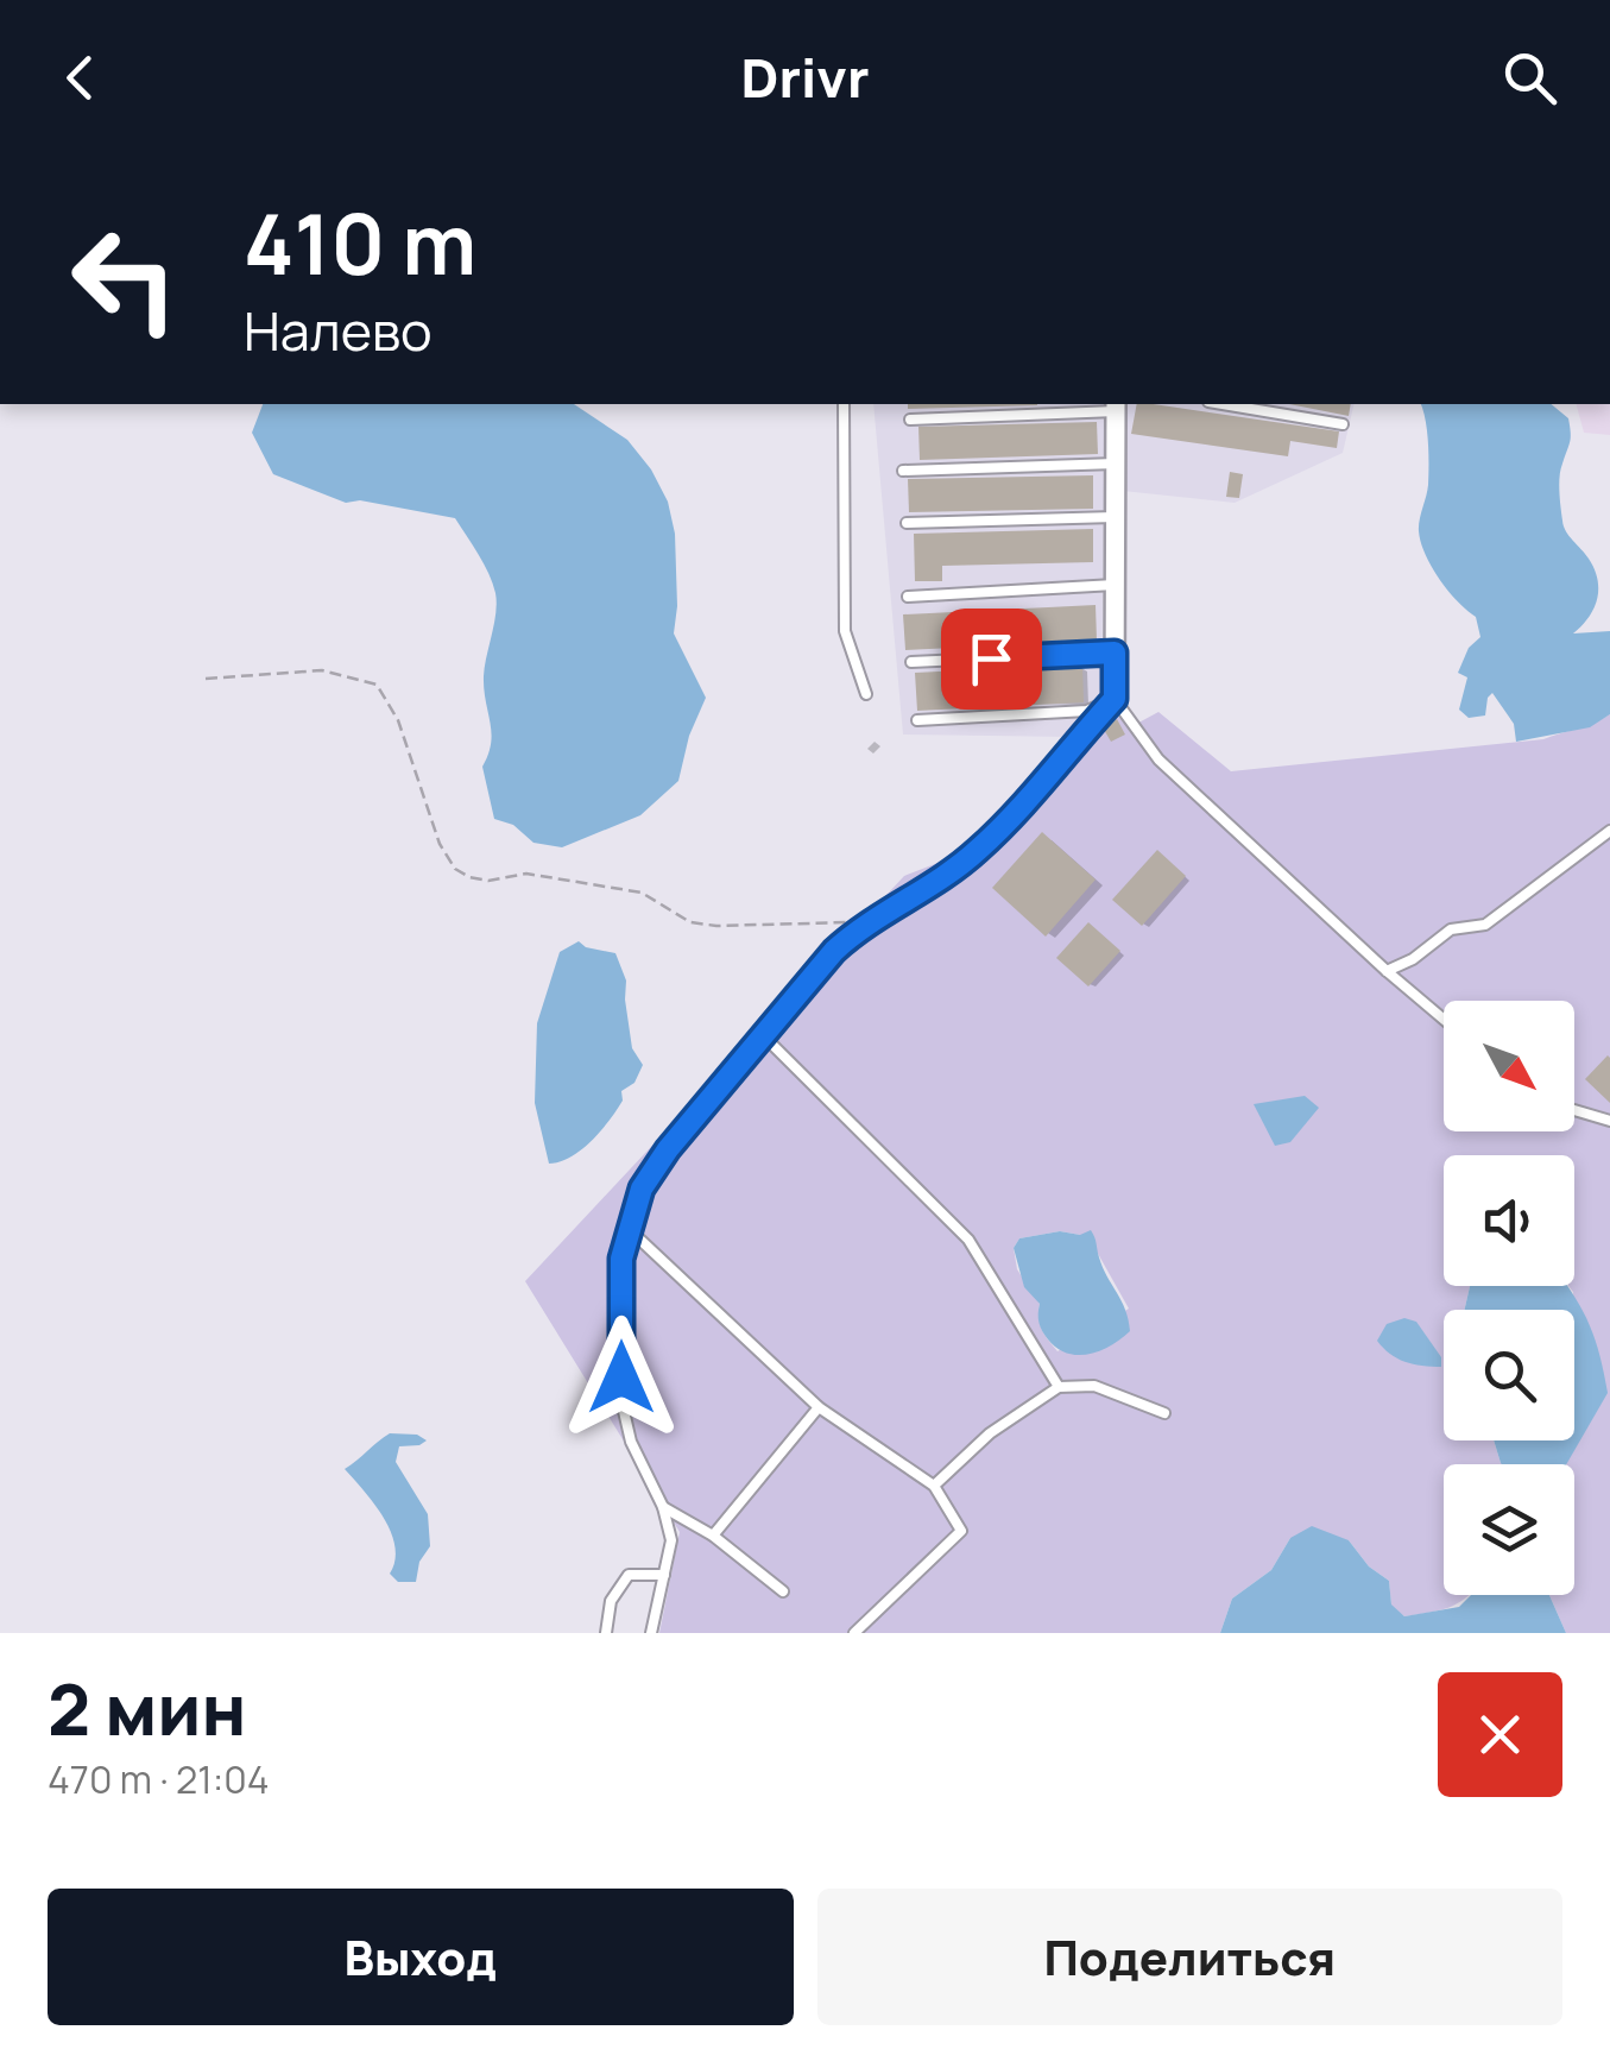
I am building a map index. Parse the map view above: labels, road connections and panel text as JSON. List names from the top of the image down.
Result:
{
  "north": "bottom right",
  "page": {
    "header": "Drivr",
    "turn": ["410 m", "Налево"],
    "heading": ["2 мин", "470 m · 21:04"],
    "buttons": ["Выход", "Поделиться"]
  }
}
